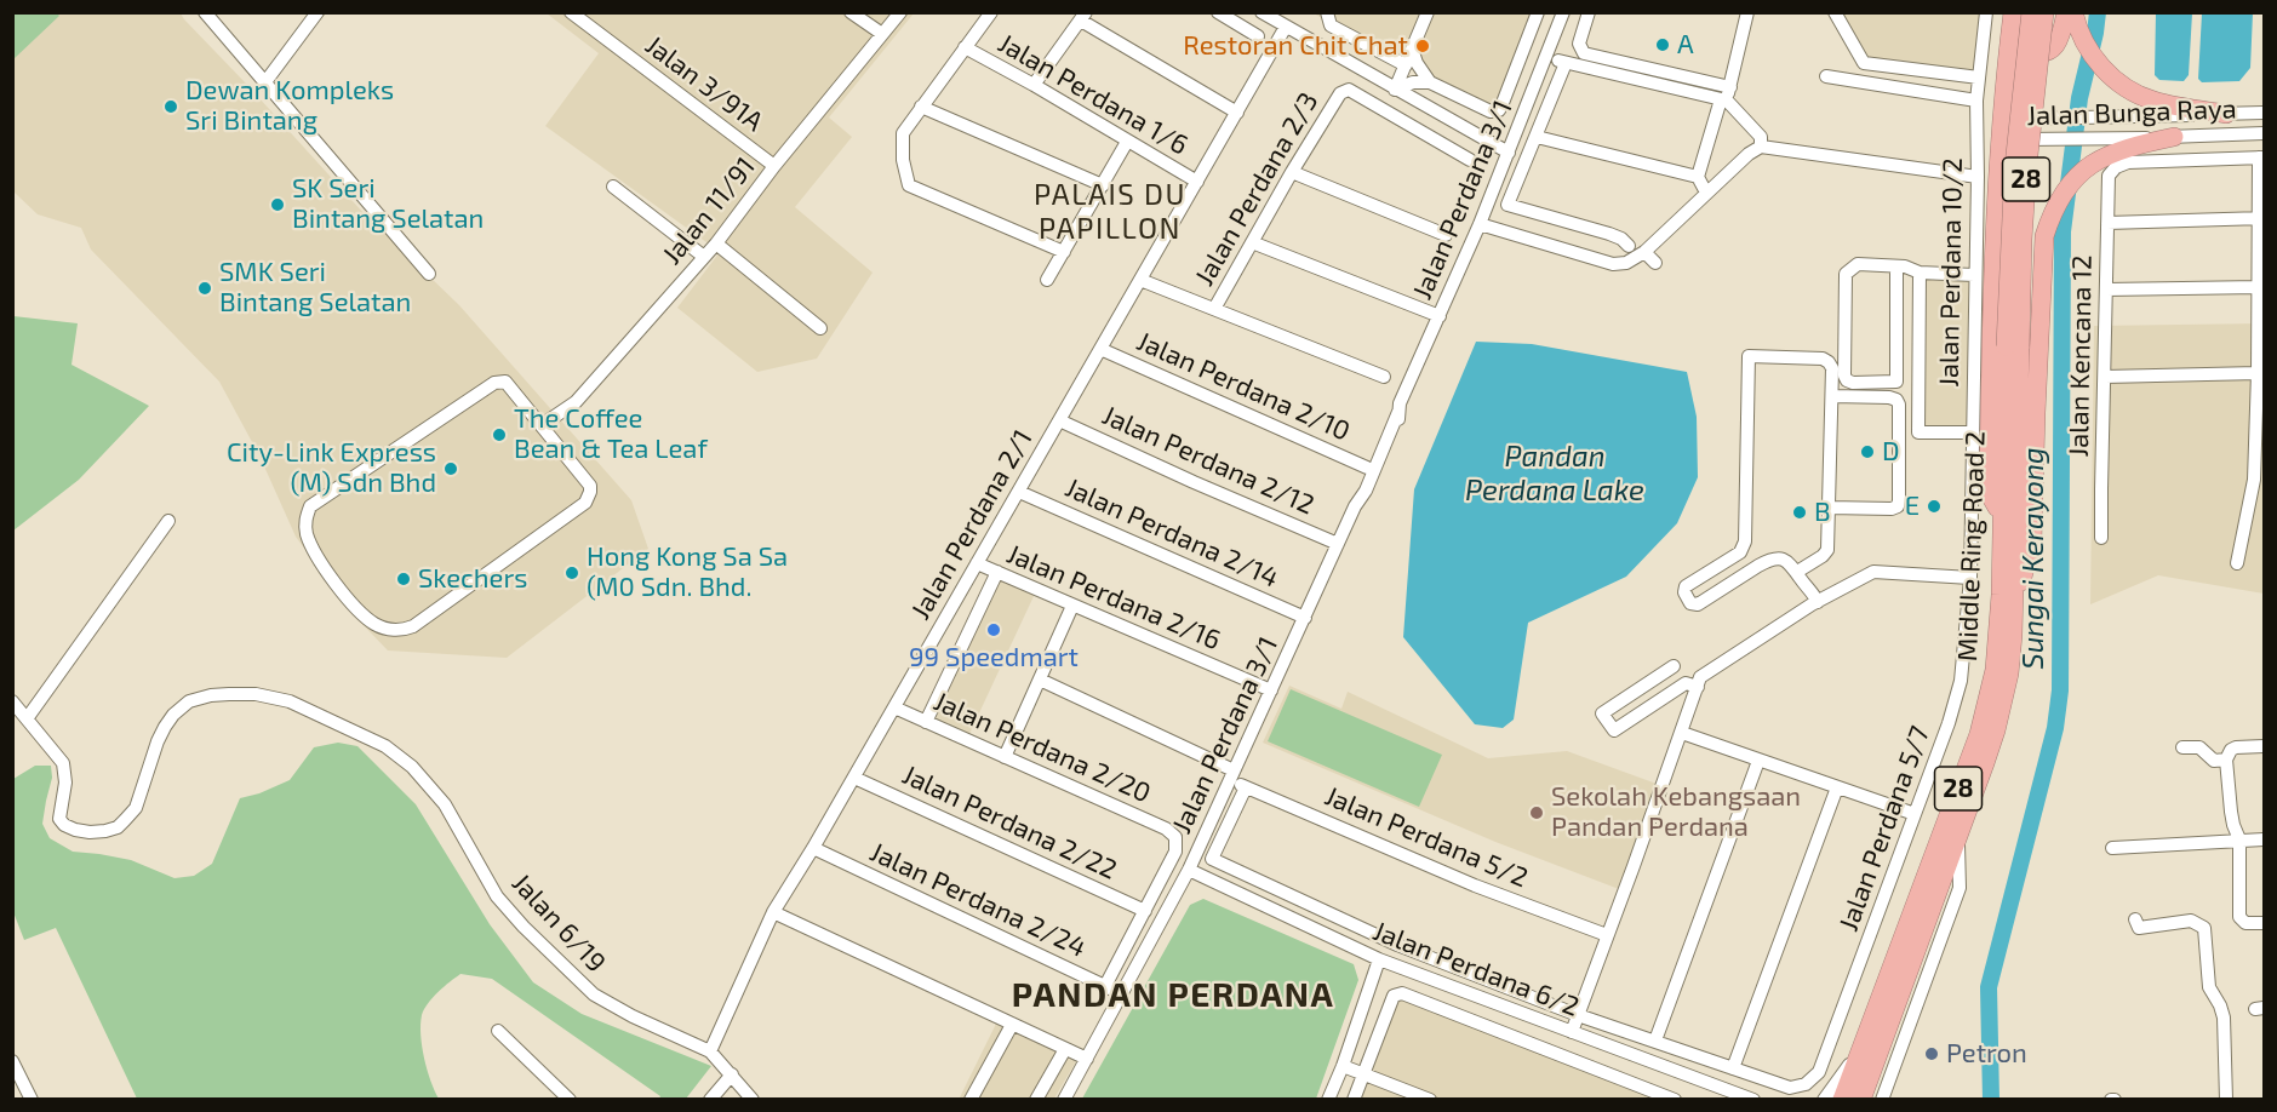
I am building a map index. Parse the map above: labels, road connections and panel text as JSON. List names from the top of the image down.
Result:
{
  "streets": {
    "highway": ["28", "Middle Ring Road 2"],
    "street": [
      "Jalan 3/91A",
      "Jalan Perdana 1/6",
      "Jalan Bunga Raya",
      "Jalan Perdana 2/3",
      "Jalan Perdana 3/1",
      "Jalan 11/91",
      "Jalan Perdana 10/2",
      "Jalan Kencana 12",
      "Jalan Perdana 2/10",
      "Jalan Perdana 2/12",
      "Jalan Perdana 2/1",
      "Jalan Perdana 2/14",
      "Jalan Perdana 2/16",
      "Jalan Perdana 2/20",
      "Jalan Perdana 2/22",
      "Jalan Perdana 5/7",
      "Jalan Perdana 5/2",
      "Jalan Perdana 2/24",
      "Jalan 6/19",
      "Jalan Perdana 6/2"
    ]
  },
  "crossings": [
    ["Jalan 3/91A", "Jalan 11/91"],
    ["Jalan Perdana 1/6", "Jalan Perdana 2/1"],
    ["Jalan Perdana 3/1", "Jalan Perdana 2/10"],
    ["Jalan Perdana 3/1", "Jalan Perdana 2/12"],
    ["Jalan Perdana 3/1", "Jalan Perdana 2/14"],
    ["Jalan Perdana 3/1", "Jalan Perdana 2/16"],
    ["Jalan Perdana 3/1", "Jalan Perdana 5/2"],
    ["Jalan Perdana 3/1", "Jalan Perdana 2/24"],
    ["Jalan Perdana 3/1", "Jalan Perdana 6/2"],
    ["Jalan Perdana 10/2", "Jalan Perdana 5/7"],
    ["Jalan Perdana 2/10", "Jalan Perdana 2/1"],
    ["Jalan Perdana 2/12", "Jalan Perdana 2/1"],
    ["Jalan Perdana 2/1", "Jalan Perdana 2/14"],
    ["Jalan Perdana 2/1", "Jalan Perdana 2/16"],
    ["Jalan Perdana 2/1", "Jalan Perdana 2/20"],
    ["Jalan Perdana 2/1", "Jalan Perdana 2/22"],
    ["Jalan Perdana 2/1", "Jalan Perdana 2/24"],
    ["Jalan Perdana 2/1", "Jalan 6/19"],
    ["Jalan Perdana 2/20", "Jalan Perdana 2/22"],
    ["Jalan Perdana 2/20", "Jalan Perdana 2/24"]
  ],
  "districts": ["PALAIS DU PAPILLON", "PANDAN PERDANA"],
  "water": ["Pandan Perdana Lake", "Sungai Kerayong"],
  "places": [
    "A",
    "Restoran Chit Chat",
    "Dewan Kompleks Sri Bintang",
    "SK Seri Bintang Selatan",
    "SMK Seri Bintang Selatan",
    "The Coffee Bean & Tea Leaf",
    "D",
    "City-Link Express (M) Sdn Bhd",
    "E",
    "B",
    "Hong Kong Sa Sa (M0 Sdn. Bhd.",
    "Skechers",
    "99 Speedmart",
    "Sekolah Kebangsaan Pandan Perdana",
    "Petron"
  ]
}
